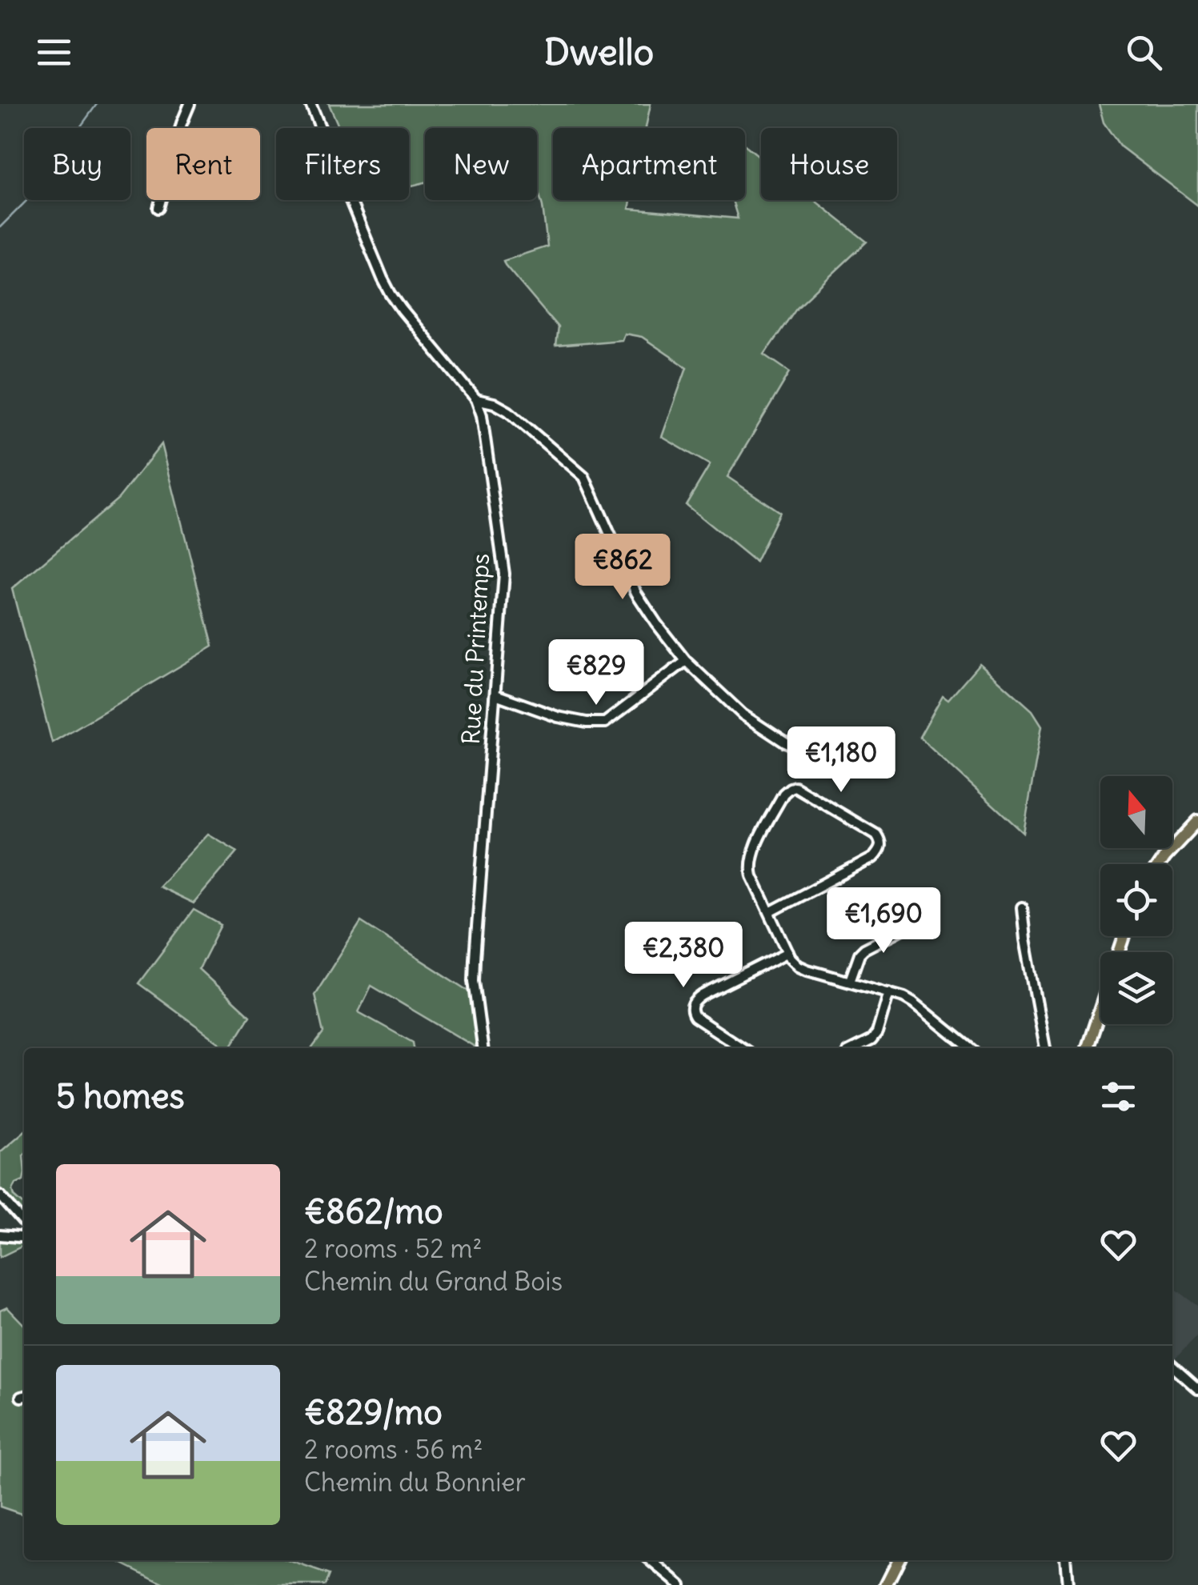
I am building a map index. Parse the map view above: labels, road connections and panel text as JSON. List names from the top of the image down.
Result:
{
  "streets": {
    "street": ["Rue du Printemps"]
  },
  "north": "top",
  "page": {
    "header": "Dwello",
    "chip": [
      "Buy",
      "Rent",
      "Filters",
      "New",
      "Apartment",
      "House"
    ],
    "price": [
      "€862",
      "€829",
      "€1,180",
      "€1,690",
      "€2,380"
    ],
    "heading": "5 homes",
    "list": [
      {
        "name": "€862/mo",
        "note": "2 rooms · 52 m² · Chemin du Grand Bois"
      },
      {
        "name": "€829/mo",
        "note": "2 rooms · 56 m² · Chemin du Bonnier"
      }
    ]
  }
}
